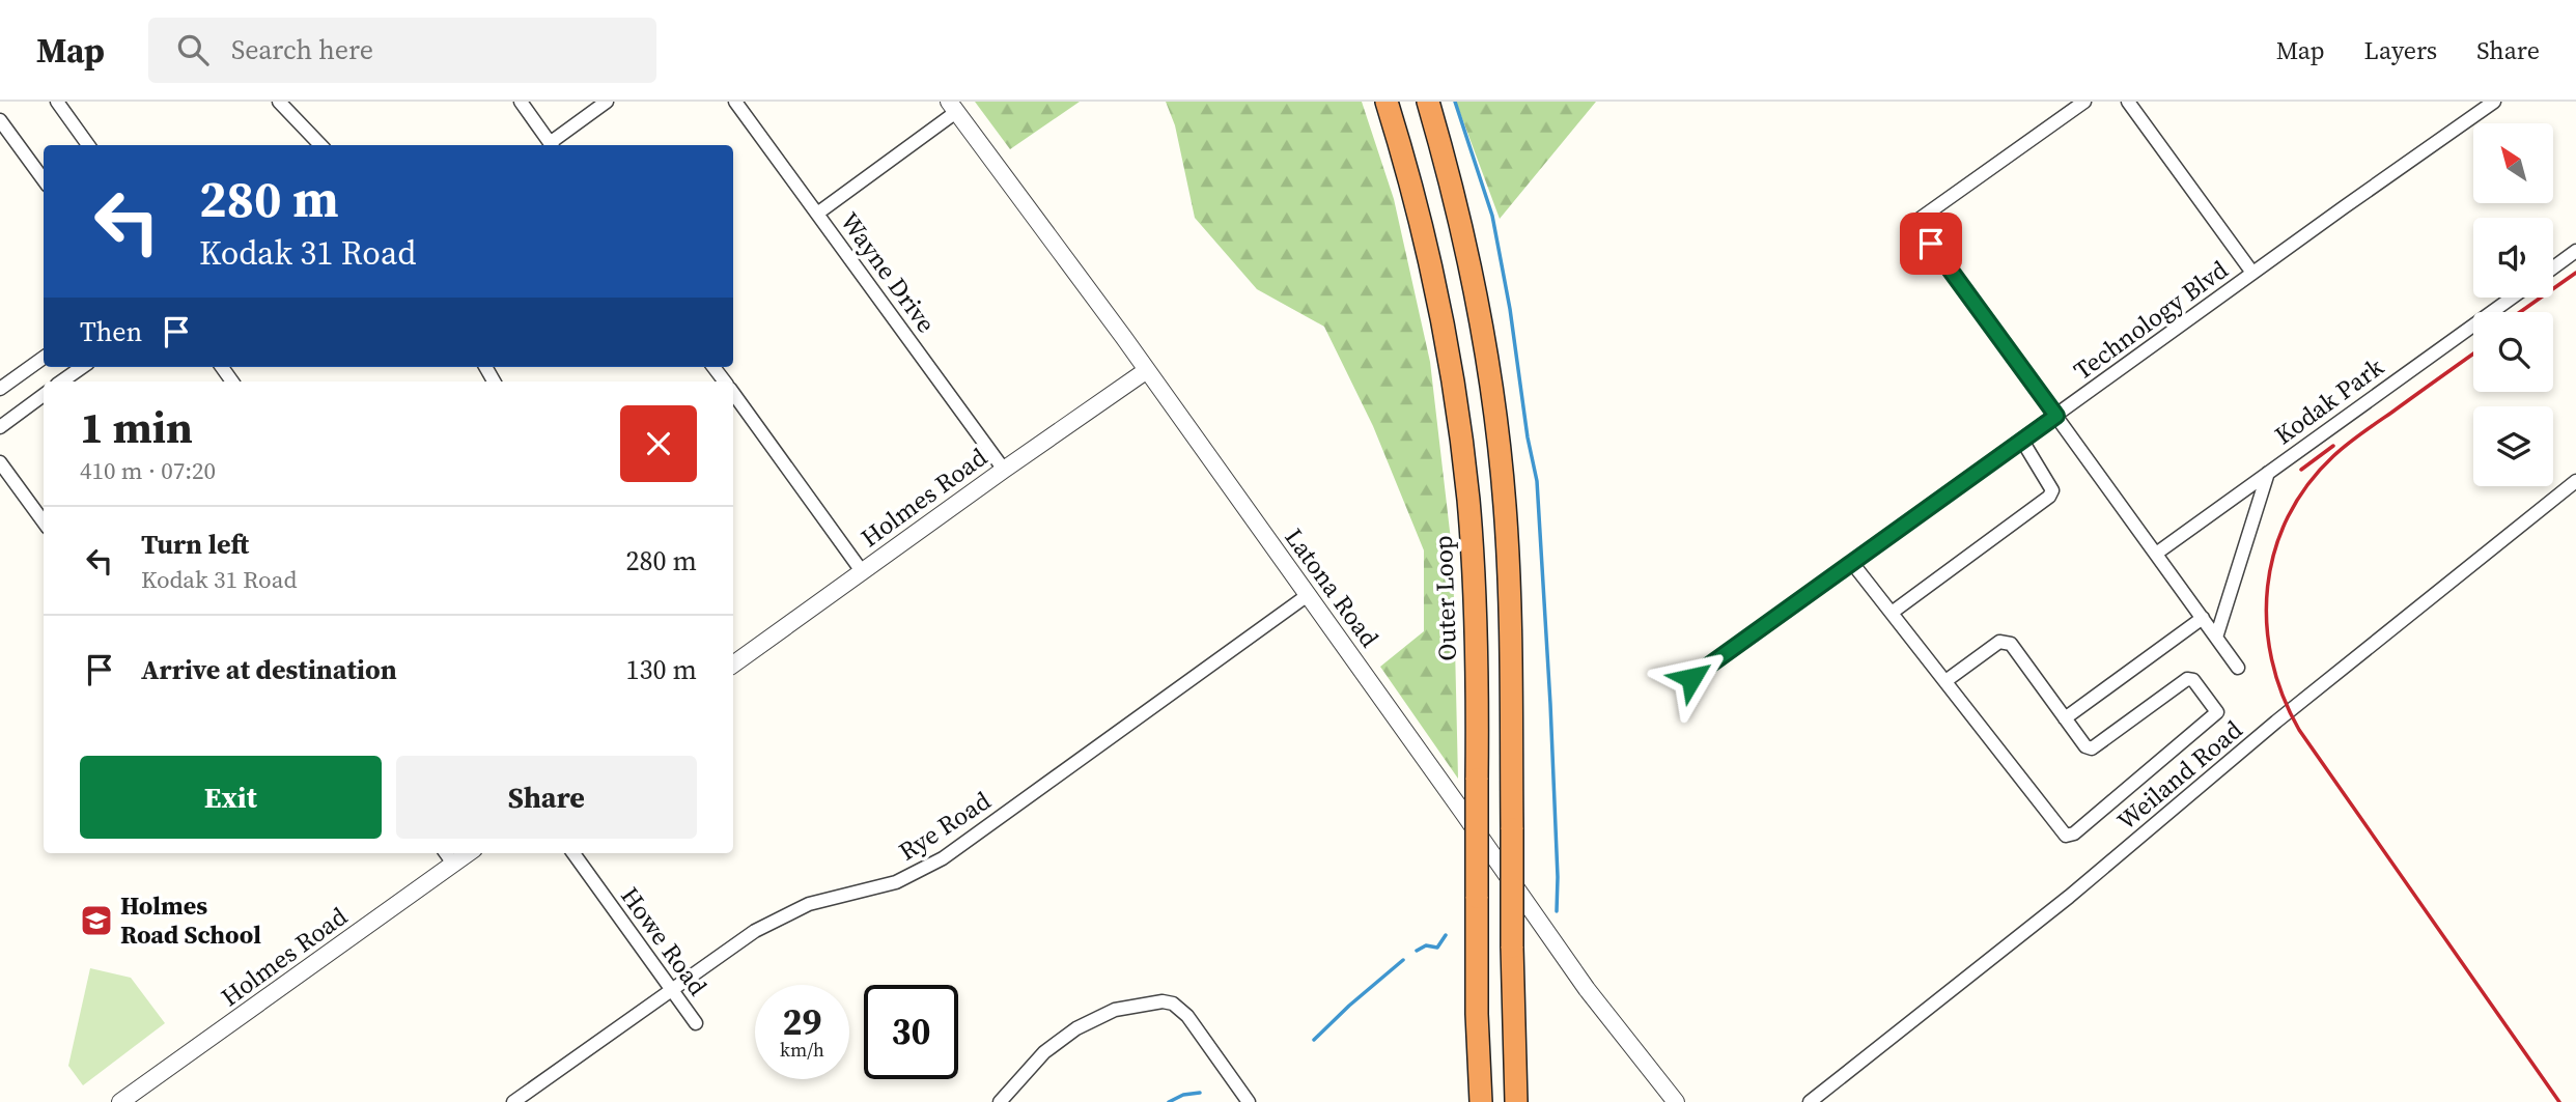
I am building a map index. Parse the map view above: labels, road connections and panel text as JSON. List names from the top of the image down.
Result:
{
  "streets": {
    "highway": ["Outer Loop"],
    "street": [
      "Wayne Drive",
      "Technology Blvd",
      "Kodak Park",
      "Holmes Road",
      "Latona Road",
      "Weiland Road",
      "Rye Road",
      "Howe Road"
    ]
  },
  "crossings": [
    ["Wayne Drive", "Holmes Road"],
    ["Holmes Road", "Latona Road"],
    ["Latona Road", "Rye Road"],
    ["Rye Road", "Howe Road"]
  ],
  "places": {
    "school or university": ["Holmes Road School"]
  },
  "north": "top left",
  "page": {
    "header": "Map",
    "search": "Search here",
    "nav": ["Map", "Layers", "Share"],
    "turn": ["280 m", "Kodak 31 Road"],
    "then": "Then",
    "heading": ["1 min", "410 m · 07:20"],
    "list": [
      {
        "name": "Turn left",
        "note": "Kodak 31 Road",
        "value": "280 m"
      },
      {
        "name": "Arrive at destination",
        "value": "130 m"
      }
    ],
    "buttons": ["Exit", "Share"],
    "speed": "29 km/h",
    "limit": "30"
  }
}
